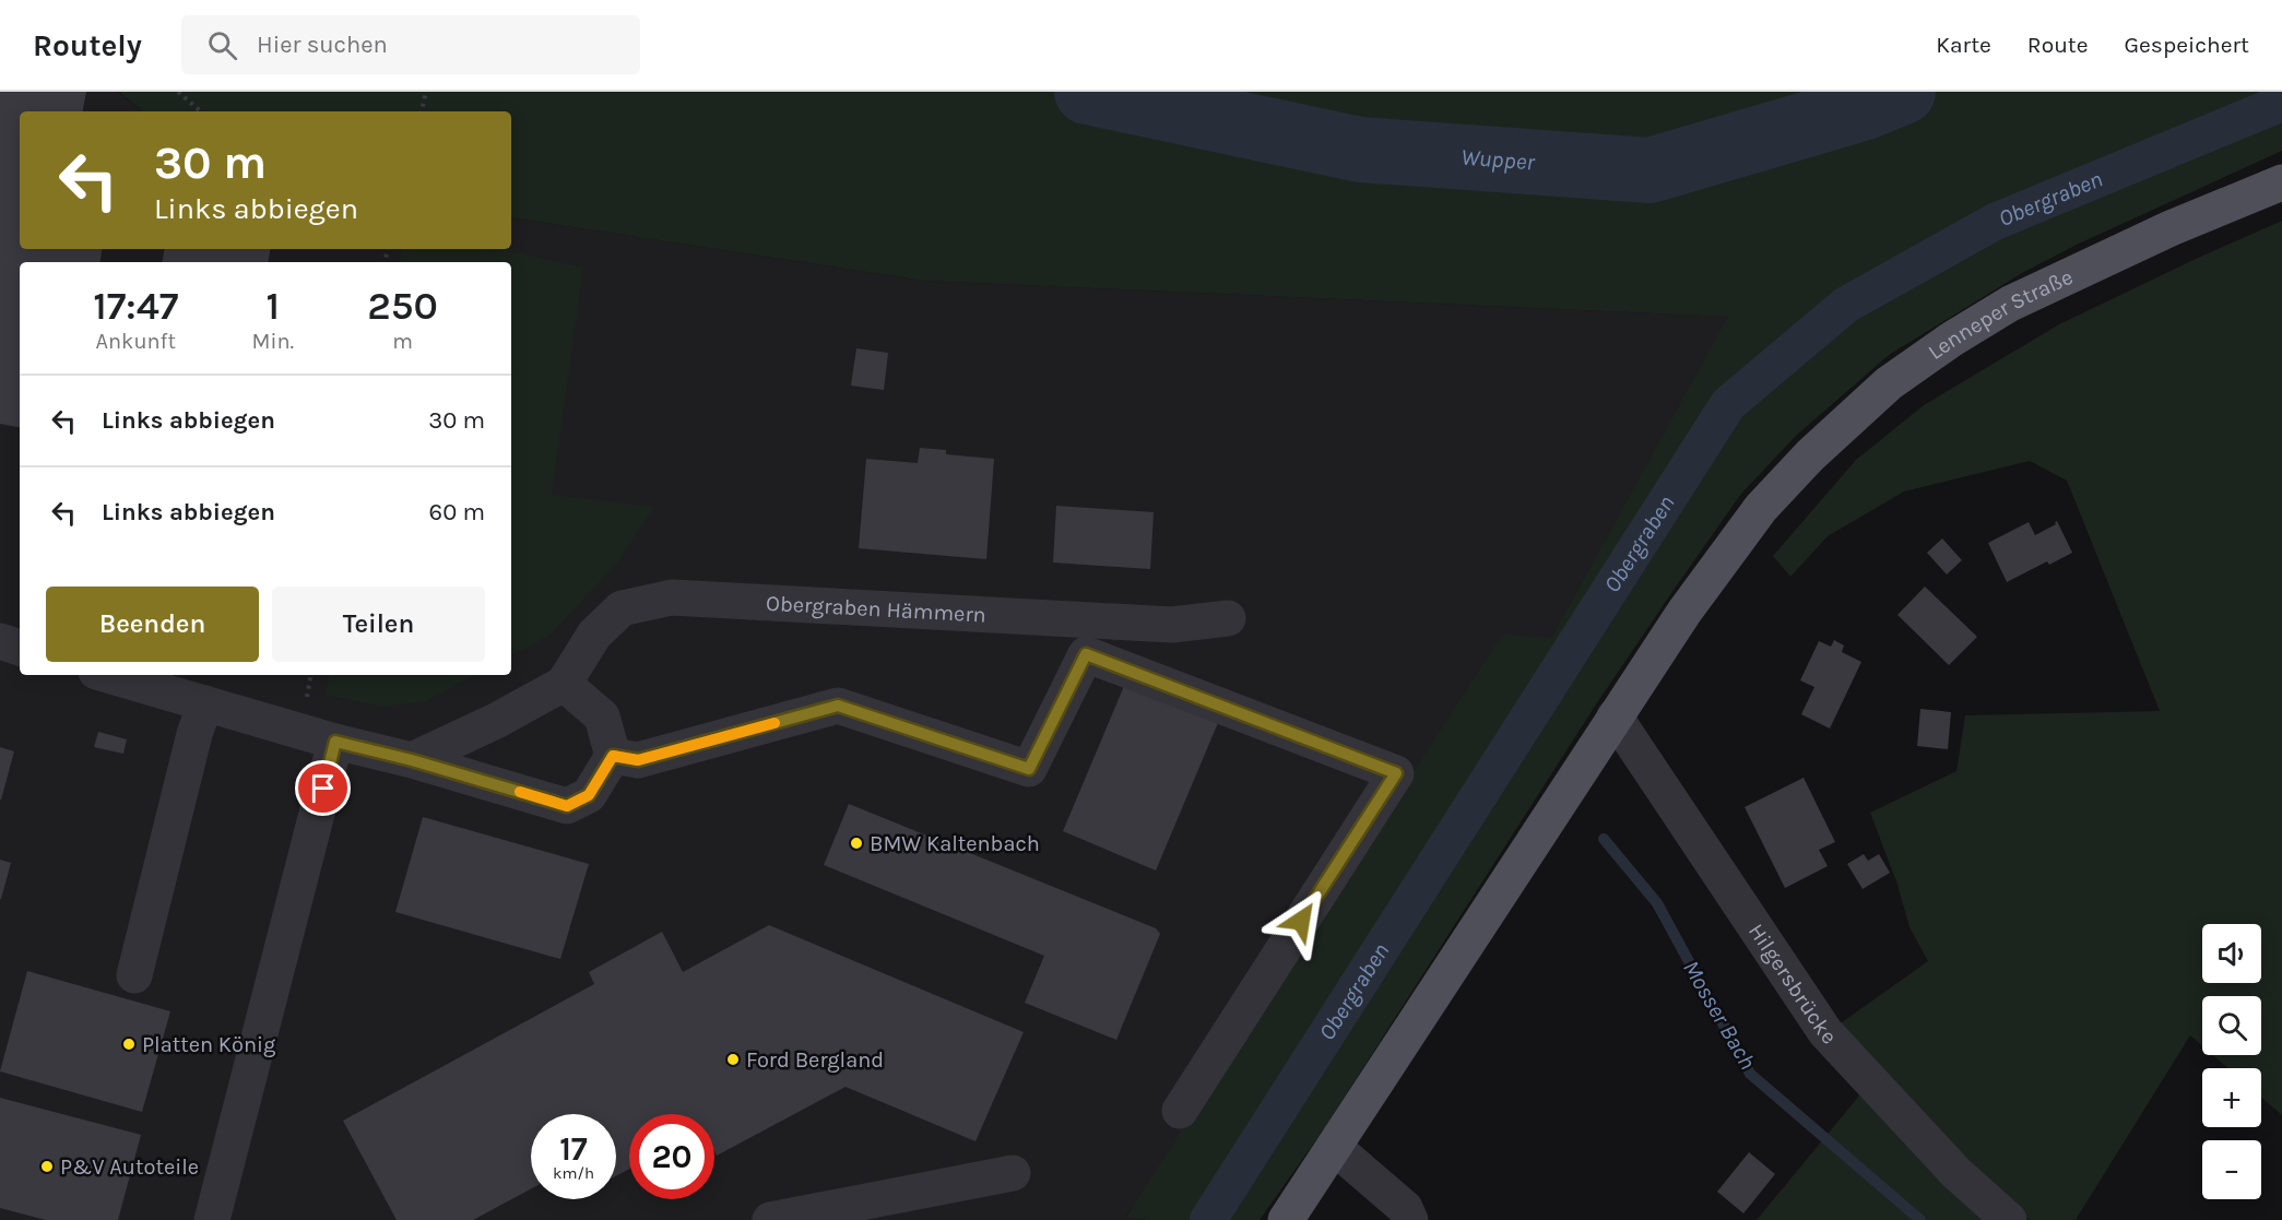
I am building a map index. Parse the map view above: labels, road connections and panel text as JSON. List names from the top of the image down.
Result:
{
  "streets": {
    "main road": ["Lenneper Straße"],
    "street": ["Obergraben Hämmern", "Hilgersbrücke"]
  },
  "crossings": [
    ["Lenneper Straße", "Hilgersbrücke"]
  ],
  "water": ["Wupper", "Obergraben", "Mosser Bach"],
  "places": [
    "BMW Kaltenbach",
    "Platten König",
    "Ford Bergland",
    "P&V Autoteile"
  ],
  "page": {
    "header": "Routely",
    "search": "Hier suchen",
    "nav": ["Karte", "Route", "Gespeichert"],
    "turn": ["30 m", "Links abbiegen"],
    "eta": [
      "17:47",
      "Ankunft",
      "1",
      "Min.",
      "250",
      "m"
    ],
    "list": [
      {
        "name": "Links abbiegen",
        "value": "30 m"
      },
      {
        "name": "Links abbiegen",
        "value": "60 m"
      }
    ],
    "buttons": ["Beenden", "Teilen"],
    "map_buttons": ["+", "−"],
    "speed": "17 km/h",
    "limit": "20"
  }
}
